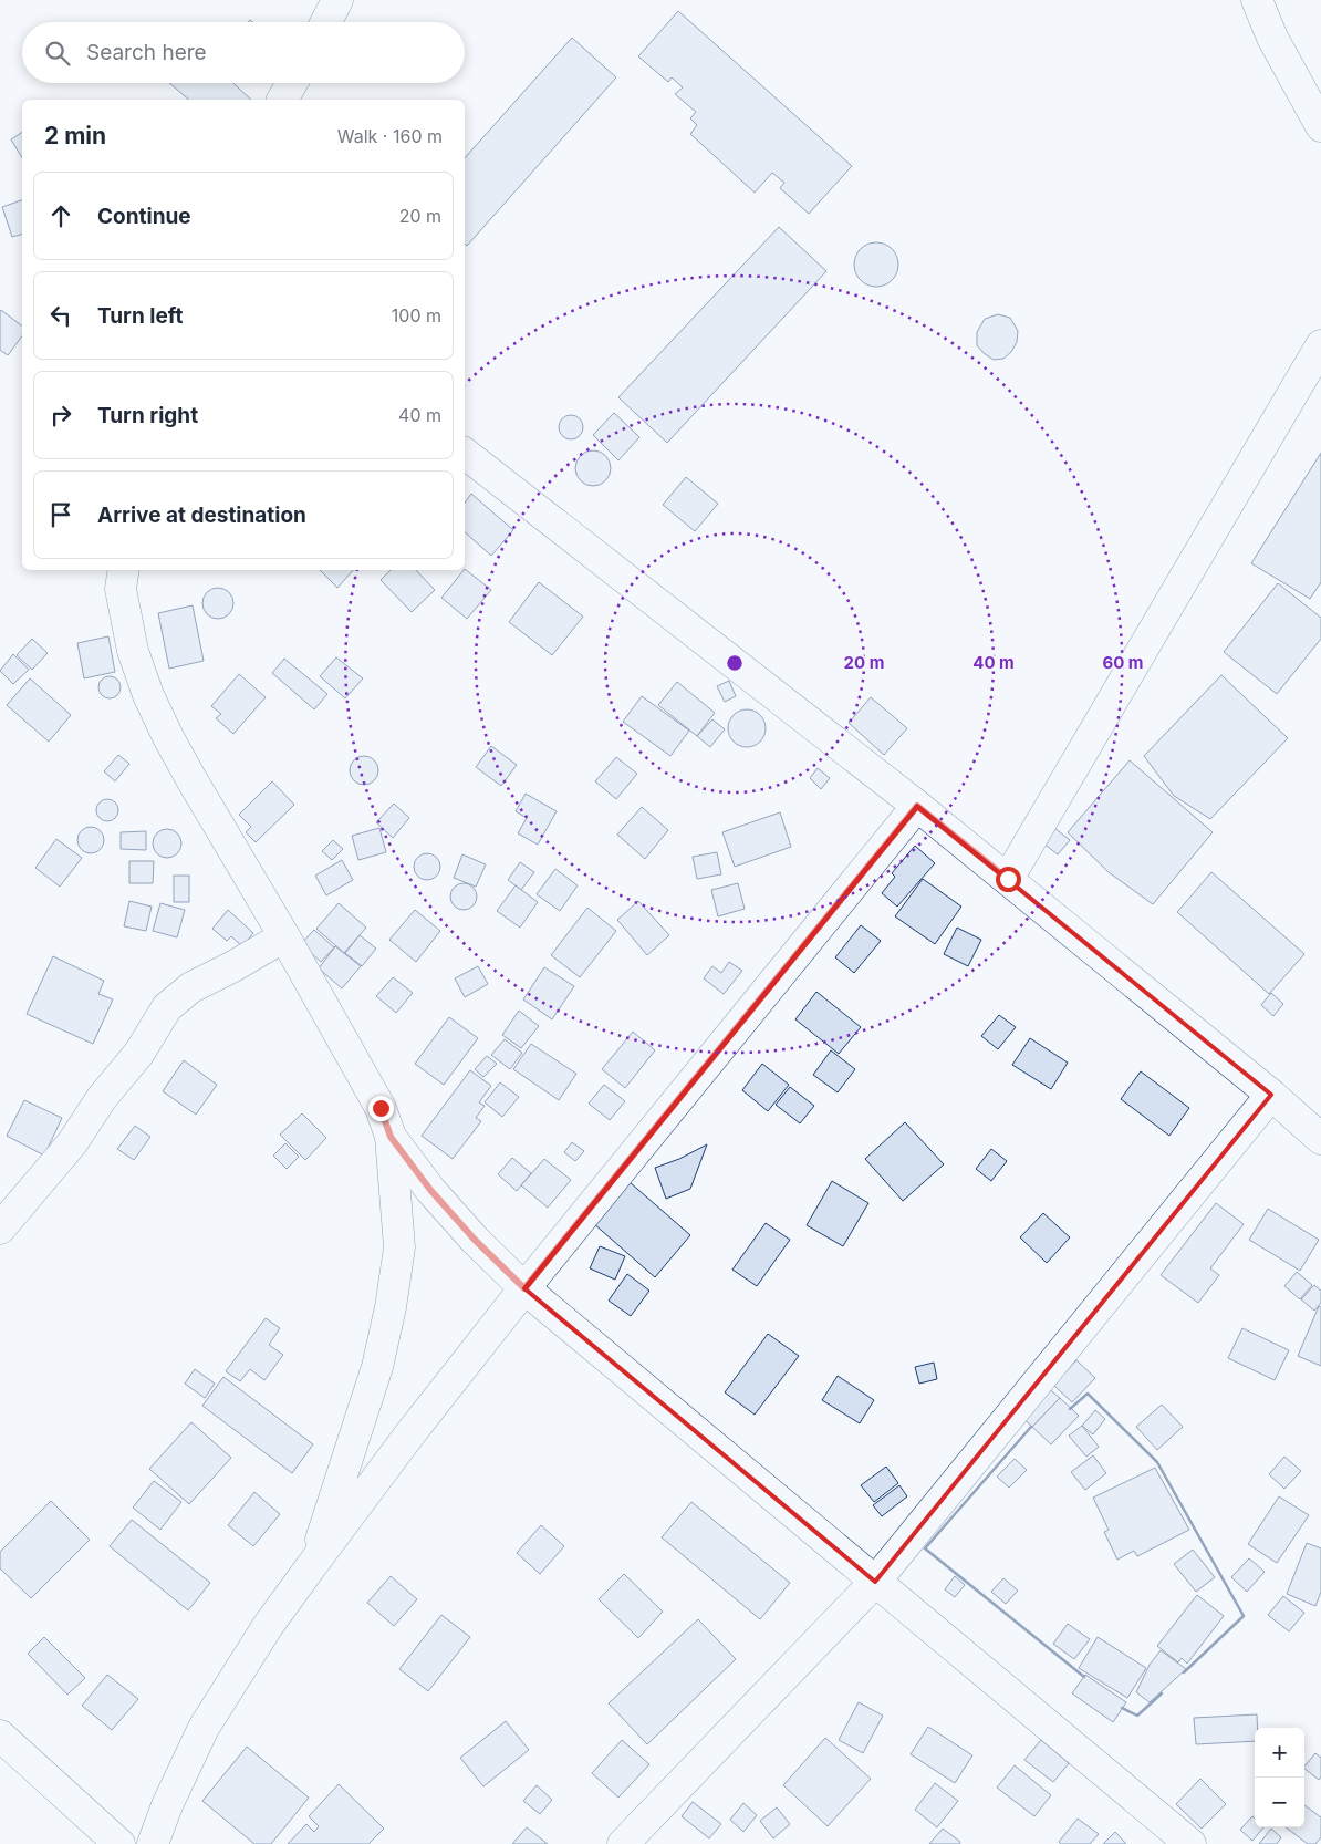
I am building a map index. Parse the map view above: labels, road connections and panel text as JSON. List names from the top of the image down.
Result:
{
  "page": {
    "search": "Search here",
    "heading": ["2 min", "Walk · 160 m"],
    "list": [
      ["Continue", "20 m"],
      ["Turn left", "100 m"],
      ["Turn right", "40 m"],
      "Arrive at destination"
    ],
    "map_buttons": ["+", "−"]
  },
  "rings": ["20 m", "40 m", "60 m"]
}
